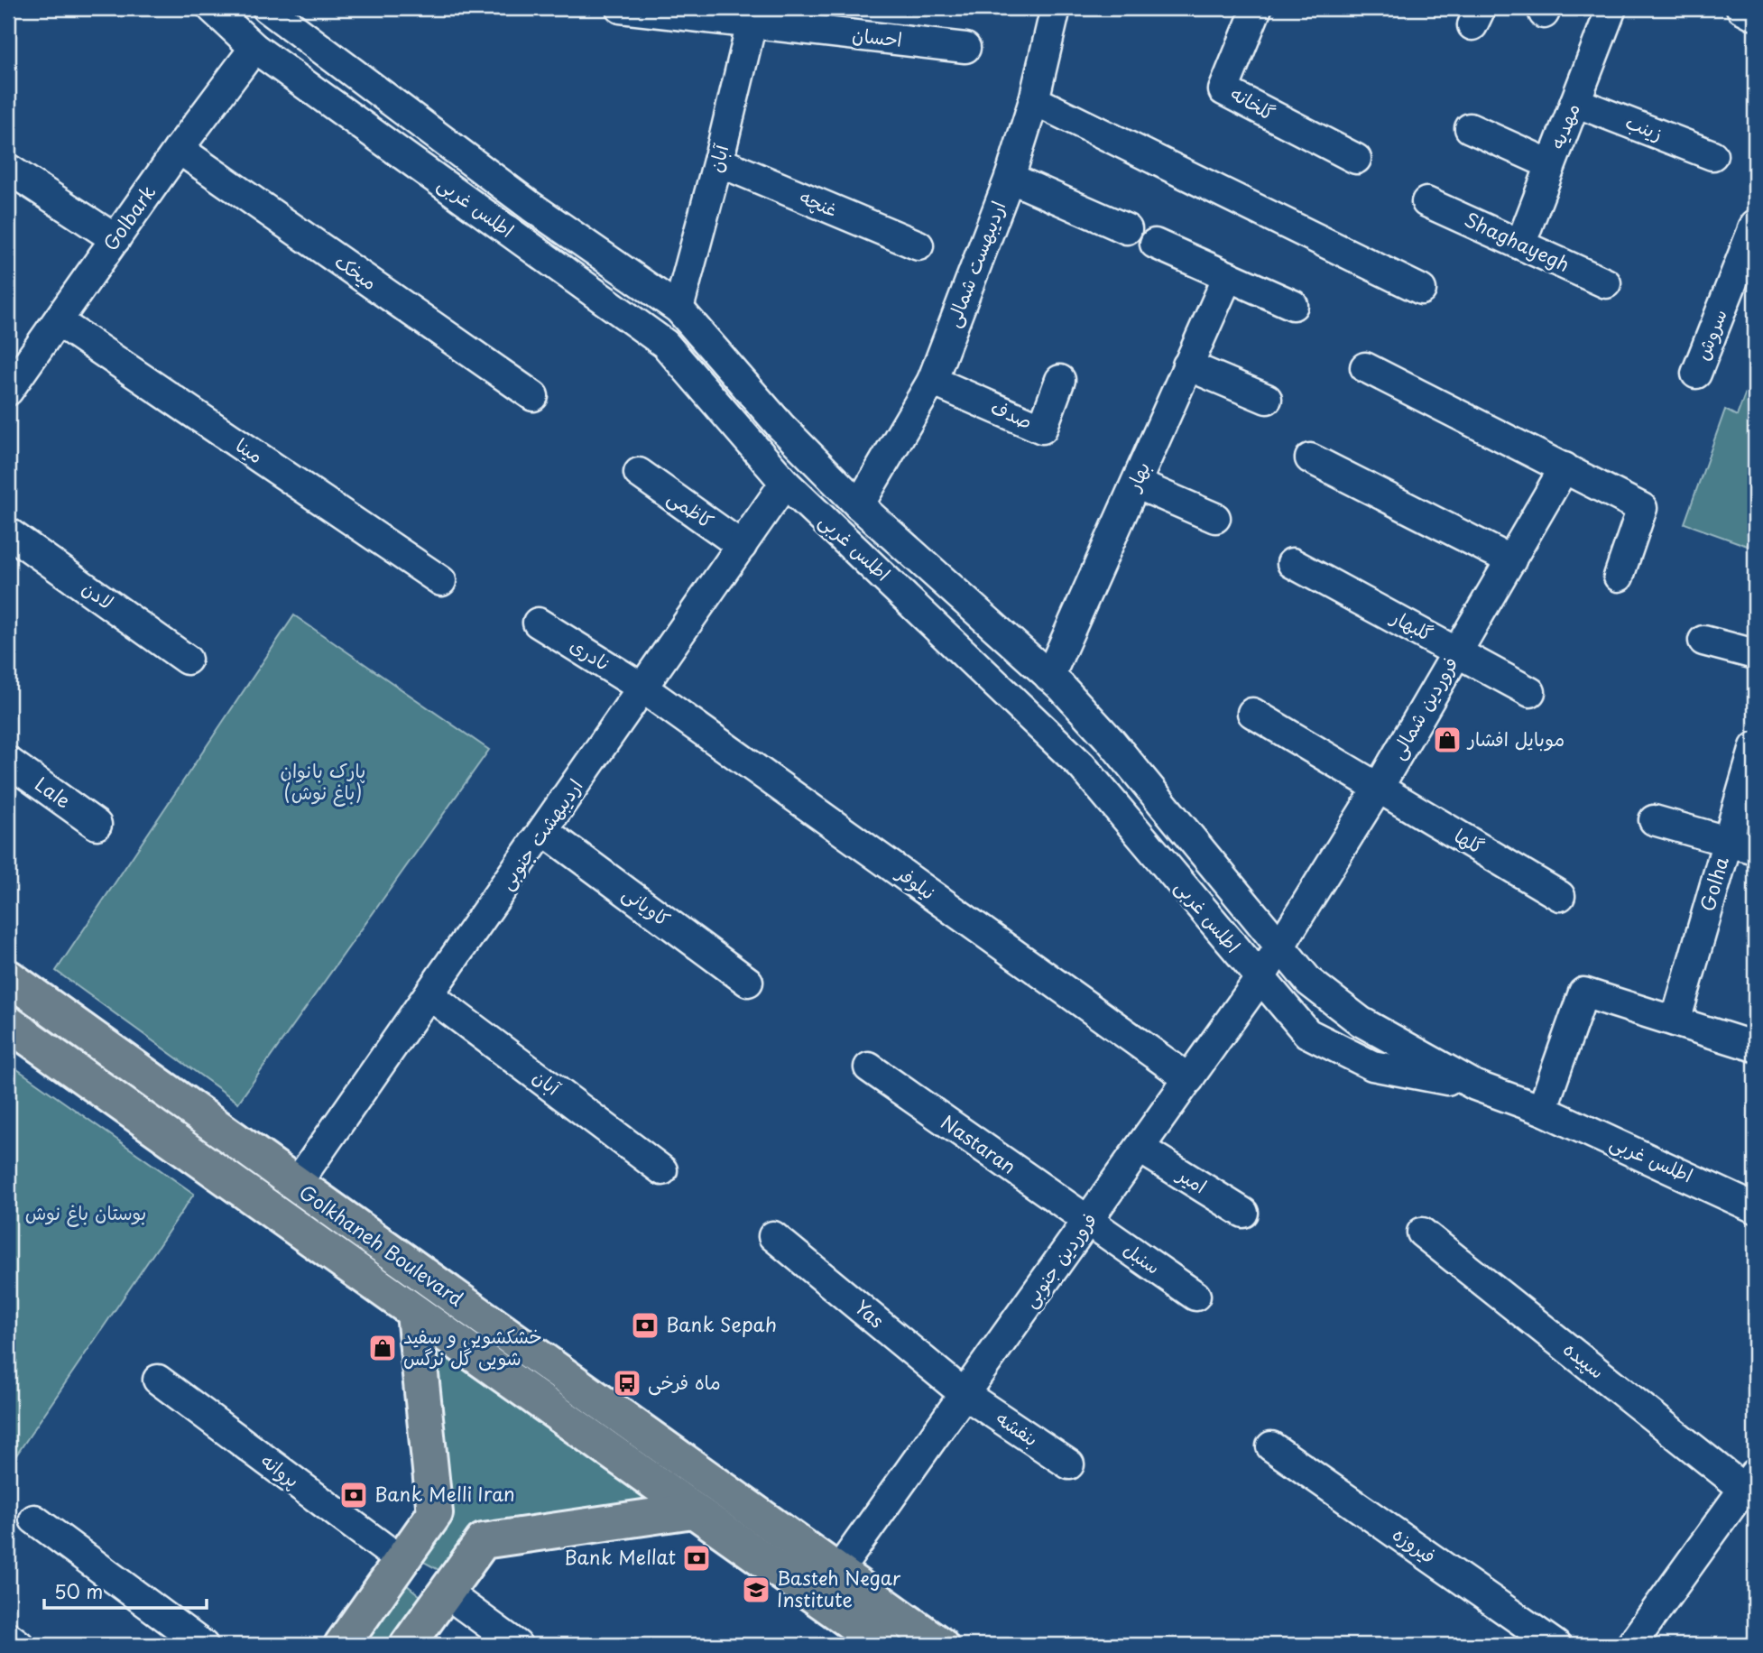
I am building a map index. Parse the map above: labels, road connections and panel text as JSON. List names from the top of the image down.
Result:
{
  "streets": {
    "main road": ["Golkhaneh Boulevard"],
    "street": [
      "احسان",
      "گلخانه",
      "مهدیه",
      "زینب",
      "آبان",
      "غنچه",
      "اطلس غربی",
      "Golbark",
      "Shaghayegh",
      "اردیبهست شمالی",
      "میخک",
      "سروش",
      "صدف",
      "مینا",
      "بهار",
      "کاظمی",
      "لادن",
      "گلبهار",
      "نادری",
      "فروردین شمالی",
      "Lale",
      "اردیبهشت جنوبی",
      "گلها",
      "نیلوفر",
      "Golha",
      "کاویانی",
      "Nastaran",
      "امیر",
      "سنبل",
      "فروردین جنوبی",
      "Yas",
      "سپیده",
      "بنفشه",
      "پروانه",
      "فیروزه"
    ]
  },
  "crossings": [
    ["احسان", "آبان"],
    ["مهدیه", "زینب"],
    ["مهدیه", "Shaghayegh"],
    ["آبان", "غنچه"],
    ["آبان", "اطلس غربی"],
    ["آبان", "اردیبهشت جنوبی"],
    ["اطلس غربی", "Golbark"],
    ["اطلس غربی", "اردیبهست شمالی"],
    ["اطلس غربی", "بهار"],
    ["اطلس غربی", "فروردین شمالی"],
    ["اطلس غربی", "اردیبهشت جنوبی"],
    ["اطلس غربی", "فروردین جنوبی"],
    ["Golbark", "میخک"],
    ["Golbark", "مینا"],
    ["اردیبهست شمالی", "صدف"],
    ["کاظمی", "اردیبهشت جنوبی"],
    ["گلبهار", "فروردین شمالی"],
    ["نادری", "اردیبهشت جنوبی"],
    ["نادری", "نیلوفر"],
    ["فروردین شمالی", "گلها"],
    ["فروردین شمالی", "فروردین جنوبی"],
    ["اردیبهشت جنوبی", "نیلوفر"],
    ["اردیبهشت جنوبی", "کاویانی"],
    ["اردیبهشت جنوبی", "Golkhaneh Boulevard"],
    ["نیلوفر", "فروردین جنوبی"],
    ["Nastaran", "سنبل"],
    ["Nastaran", "فروردین جنوبی"],
    ["امیر", "فروردین جنوبی"],
    ["Golkhaneh Boulevard", "فروردین جنوبی"],
    ["سنبل", "فروردین جنوبی"],
    ["فروردین جنوبی", "Yas"],
    ["فروردین جنوبی", "بنفشه"],
    ["Yas", "بنفشه"]
  ],
  "parks": ["پارک بانوان (باغ نوش)", "بوستان باغ نوش"],
  "places": {
    "shop": ["موبایل افشار", "خشکشویی و سفید شویی گل نرگس"],
    "bank": ["Bank Sepah", "Bank Melli Iran", "Bank Mellat"],
    "bus stop": ["ماه فرخی"],
    "school or university": ["Basteh Negar Institute"]
  },
  "scale_bar": "50 m"
}
